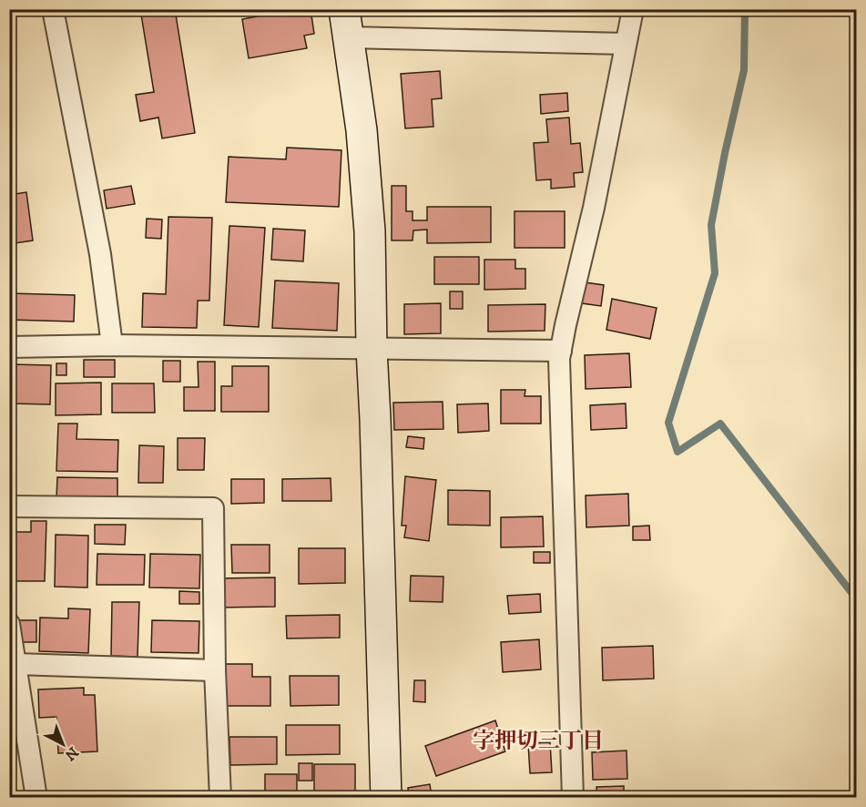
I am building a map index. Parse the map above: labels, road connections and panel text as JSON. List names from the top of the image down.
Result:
{
  "districts": ["字押切三丁目"],
  "north": "bottom right"
}
